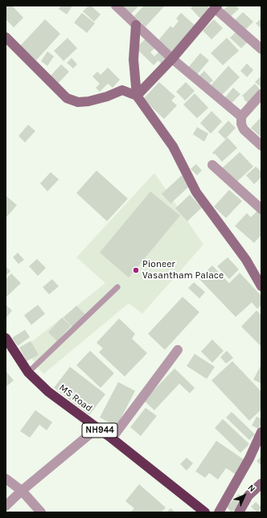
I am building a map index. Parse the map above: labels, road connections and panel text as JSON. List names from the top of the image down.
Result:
{
  "streets": {
    "highway": ["MS Road", "NH944"]
  },
  "places": ["Pioneer Vasantham Palace"],
  "north": "top right"
}
